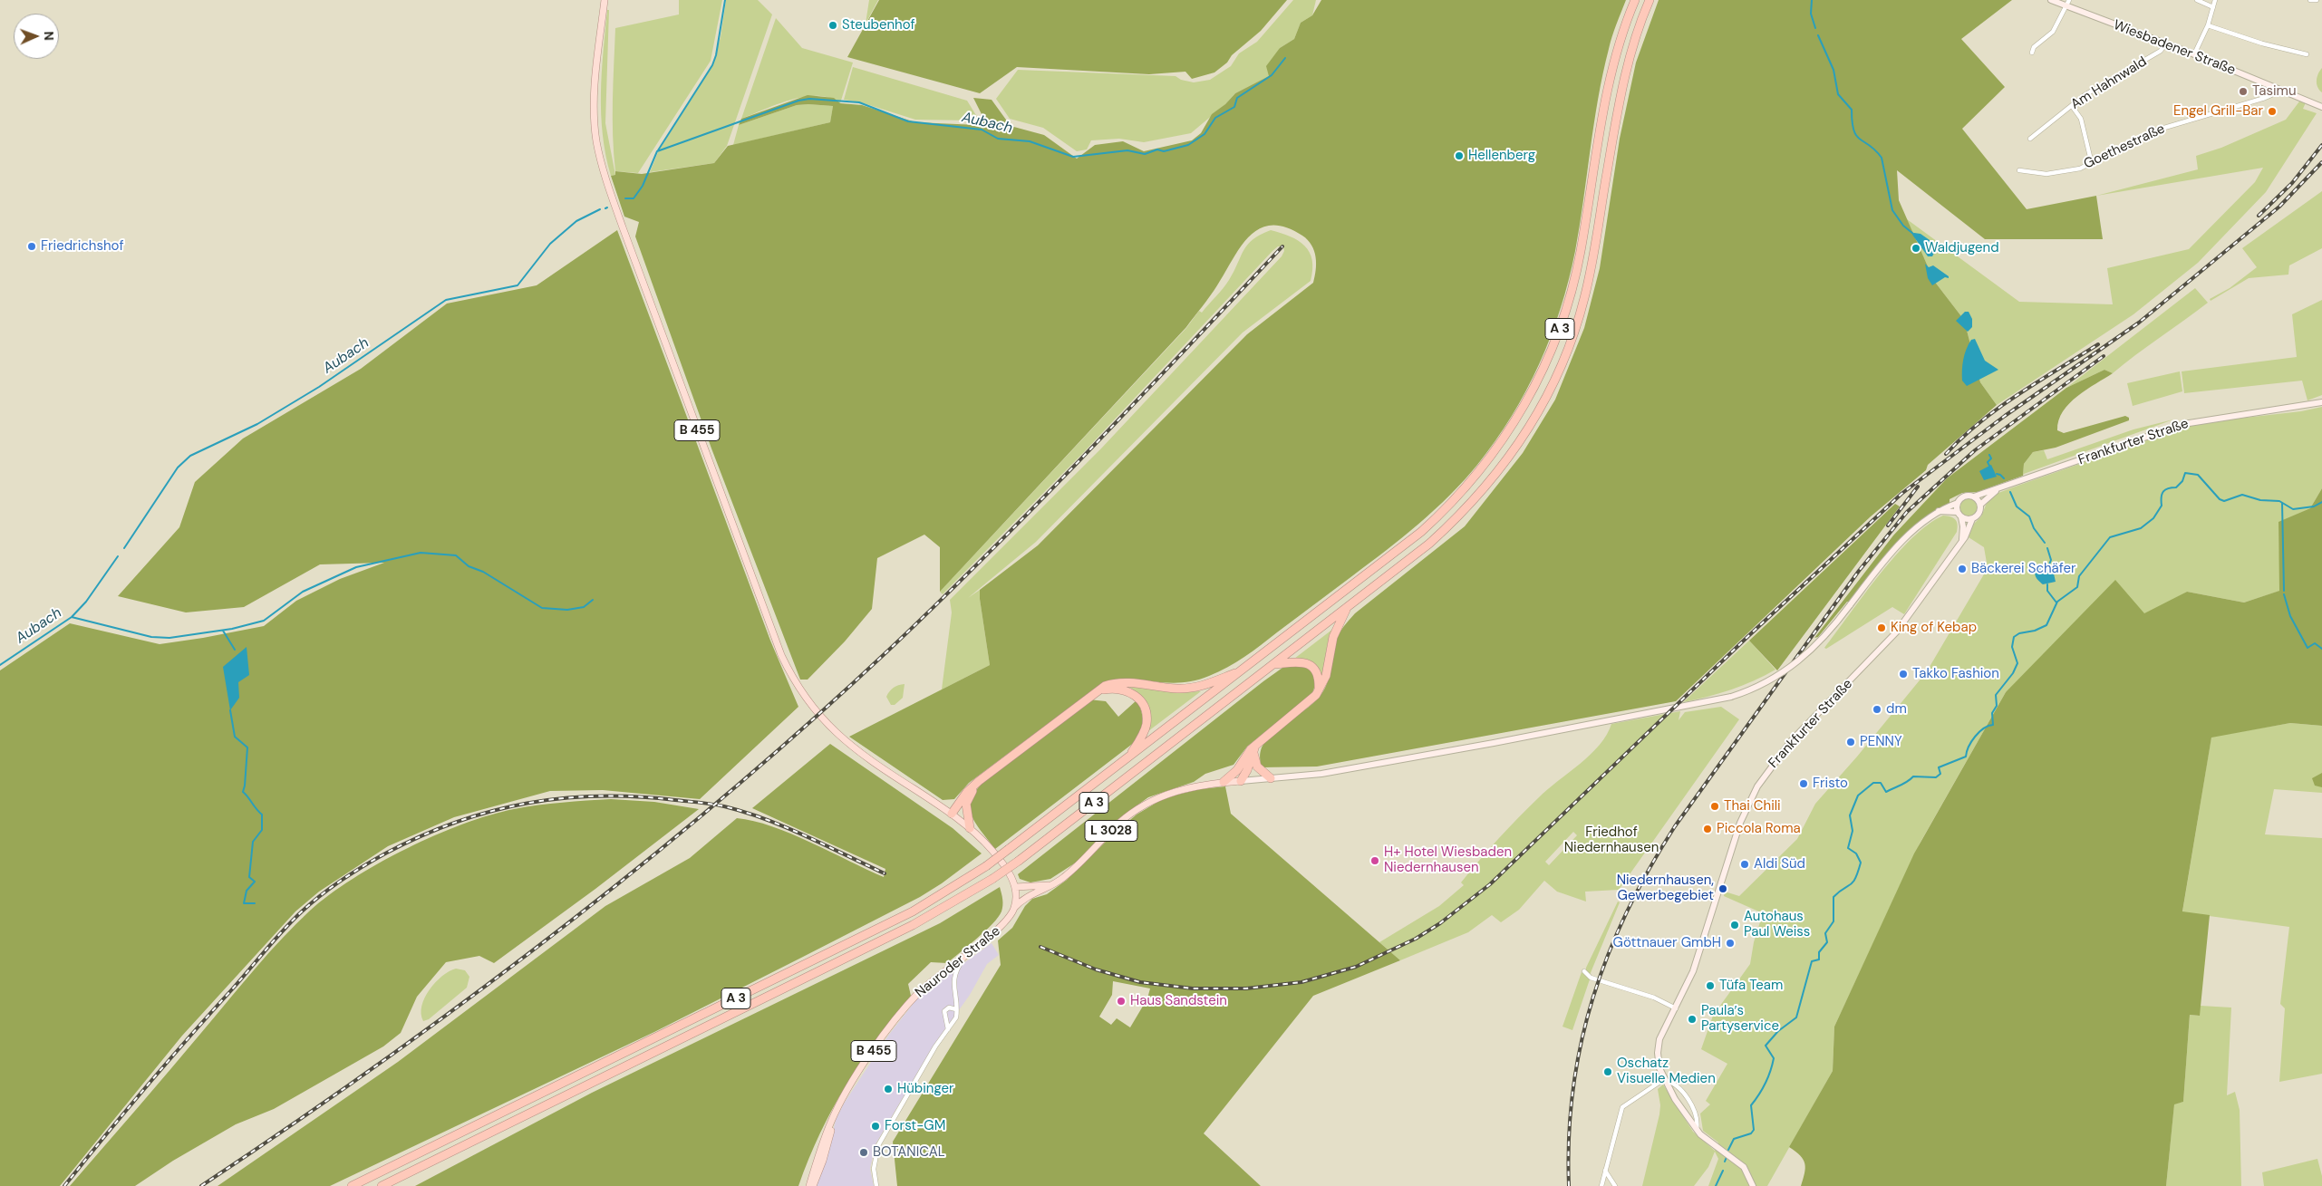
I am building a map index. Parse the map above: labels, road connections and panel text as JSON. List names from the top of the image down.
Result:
{
  "streets": {
    "highway": ["A 3"],
    "main road": [
      "Wiesbadener Straße",
      "B 455",
      "Frankfurter Straße",
      "L 3028",
      "Nauroder Straße"
    ],
    "street": ["Am Hahnwald", "Goethestraße"]
  },
  "crossings": [
    ["Wiesbadener Straße", "Am Hahnwald"],
    ["Wiesbadener Straße", "Goethestraße"],
    ["Frankfurter Straße", "L 3028"],
    ["L 3028", "Nauroder Straße"]
  ],
  "water": ["Aubach"],
  "parks": ["Friedhof Niedernhausen"],
  "places": [
    "Steubenhof",
    "Tasimu",
    "Engel Grill-Bar",
    "Hellenberg",
    "Friedrichshof",
    "Waldjugend",
    "Bäckerei Schäfer",
    "King of Kebap",
    "Takko Fashion",
    "dm",
    "PENNY",
    "Fristo",
    "Thai Chili",
    "Piccola Roma",
    "H+ Hotel Wiesbaden Niedernhausen",
    "Aldi Süd",
    "Niedernhausen, Gewerbegebiet",
    "Autohaus Paul Weiss",
    "Göttnauer GmbH",
    "Tüfa Team",
    "Haus Sandstein",
    "Paula′s Partyservice",
    "Oschatz Visuelle Medien",
    "Hübinger",
    "Forst-GM",
    "BOTANICAL"
  ],
  "north": "right"
}
